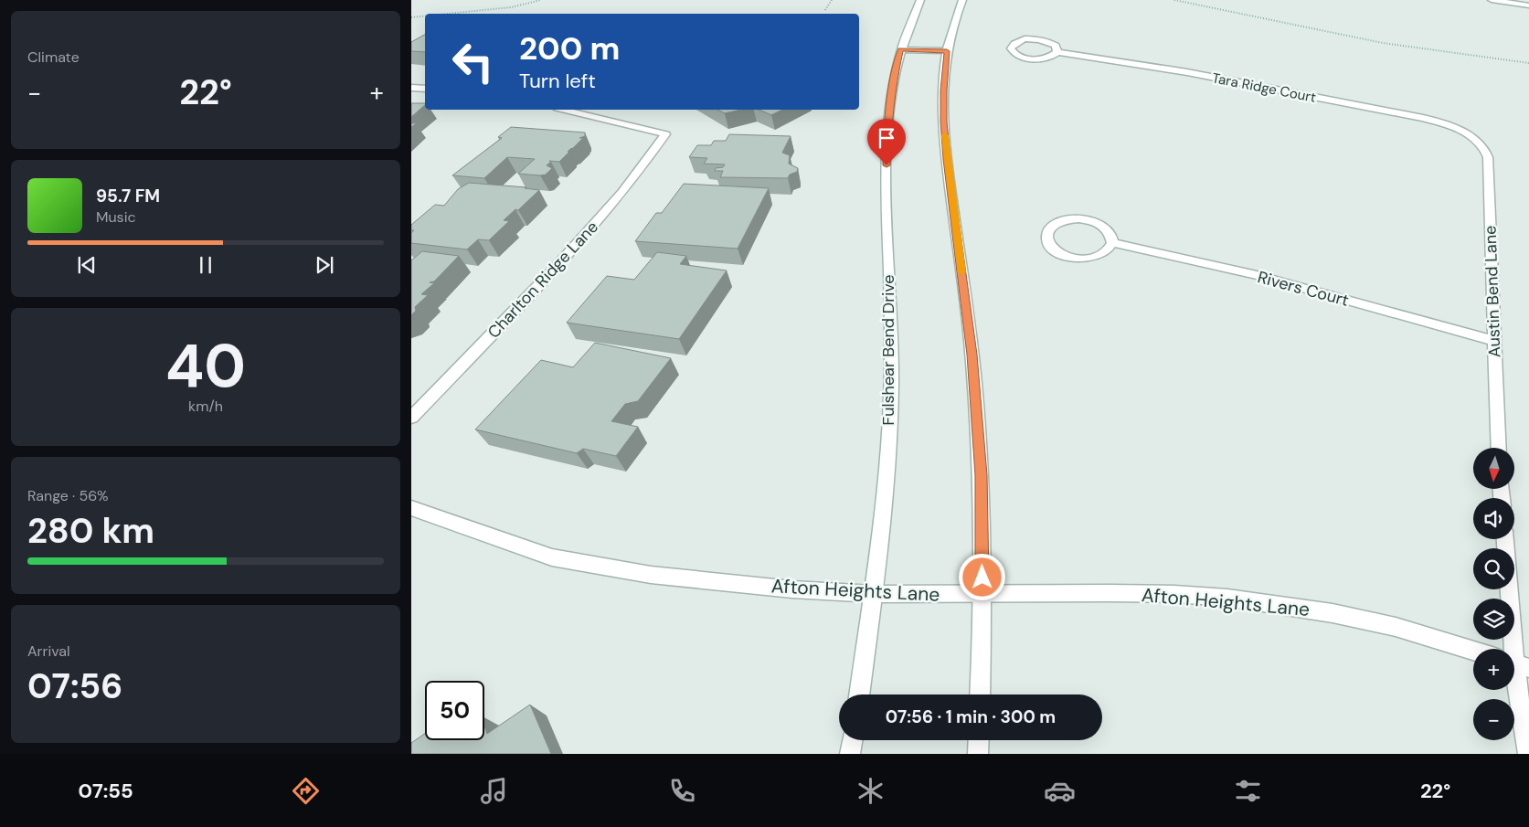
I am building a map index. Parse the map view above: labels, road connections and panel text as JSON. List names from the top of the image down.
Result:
{
  "streets": {
    "street": [
      "Tara Ridge Court",
      "Charlton Ridge Lane",
      "Rivers Court",
      "Austin Bend Lane",
      "Fulshear Bend Drive",
      "Afton Heights Lane"
    ]
  },
  "crossings": [
    ["Tara Ridge Court", "Austin Bend Lane"],
    ["Rivers Court", "Austin Bend Lane"],
    ["Fulshear Bend Drive", "Afton Heights Lane"]
  ],
  "north": "bottom",
  "page": {
    "tile": [
      "Climate",
      ["40", "km/h"],
      ["Range · 56%", "280 km"],
      ["Arrival", "07:56"]
    ],
    "turn": ["200 m", "Turn left"],
    "heat": ["−", "22°", "+"],
    "song": ["95.7 FM", "Music"],
    "map_buttons": ["+", "−"],
    "limit": "50",
    "trip": "07:56 · 1 min · 300 m",
    "tabs": ["07:55", "22°"]
  }
}
